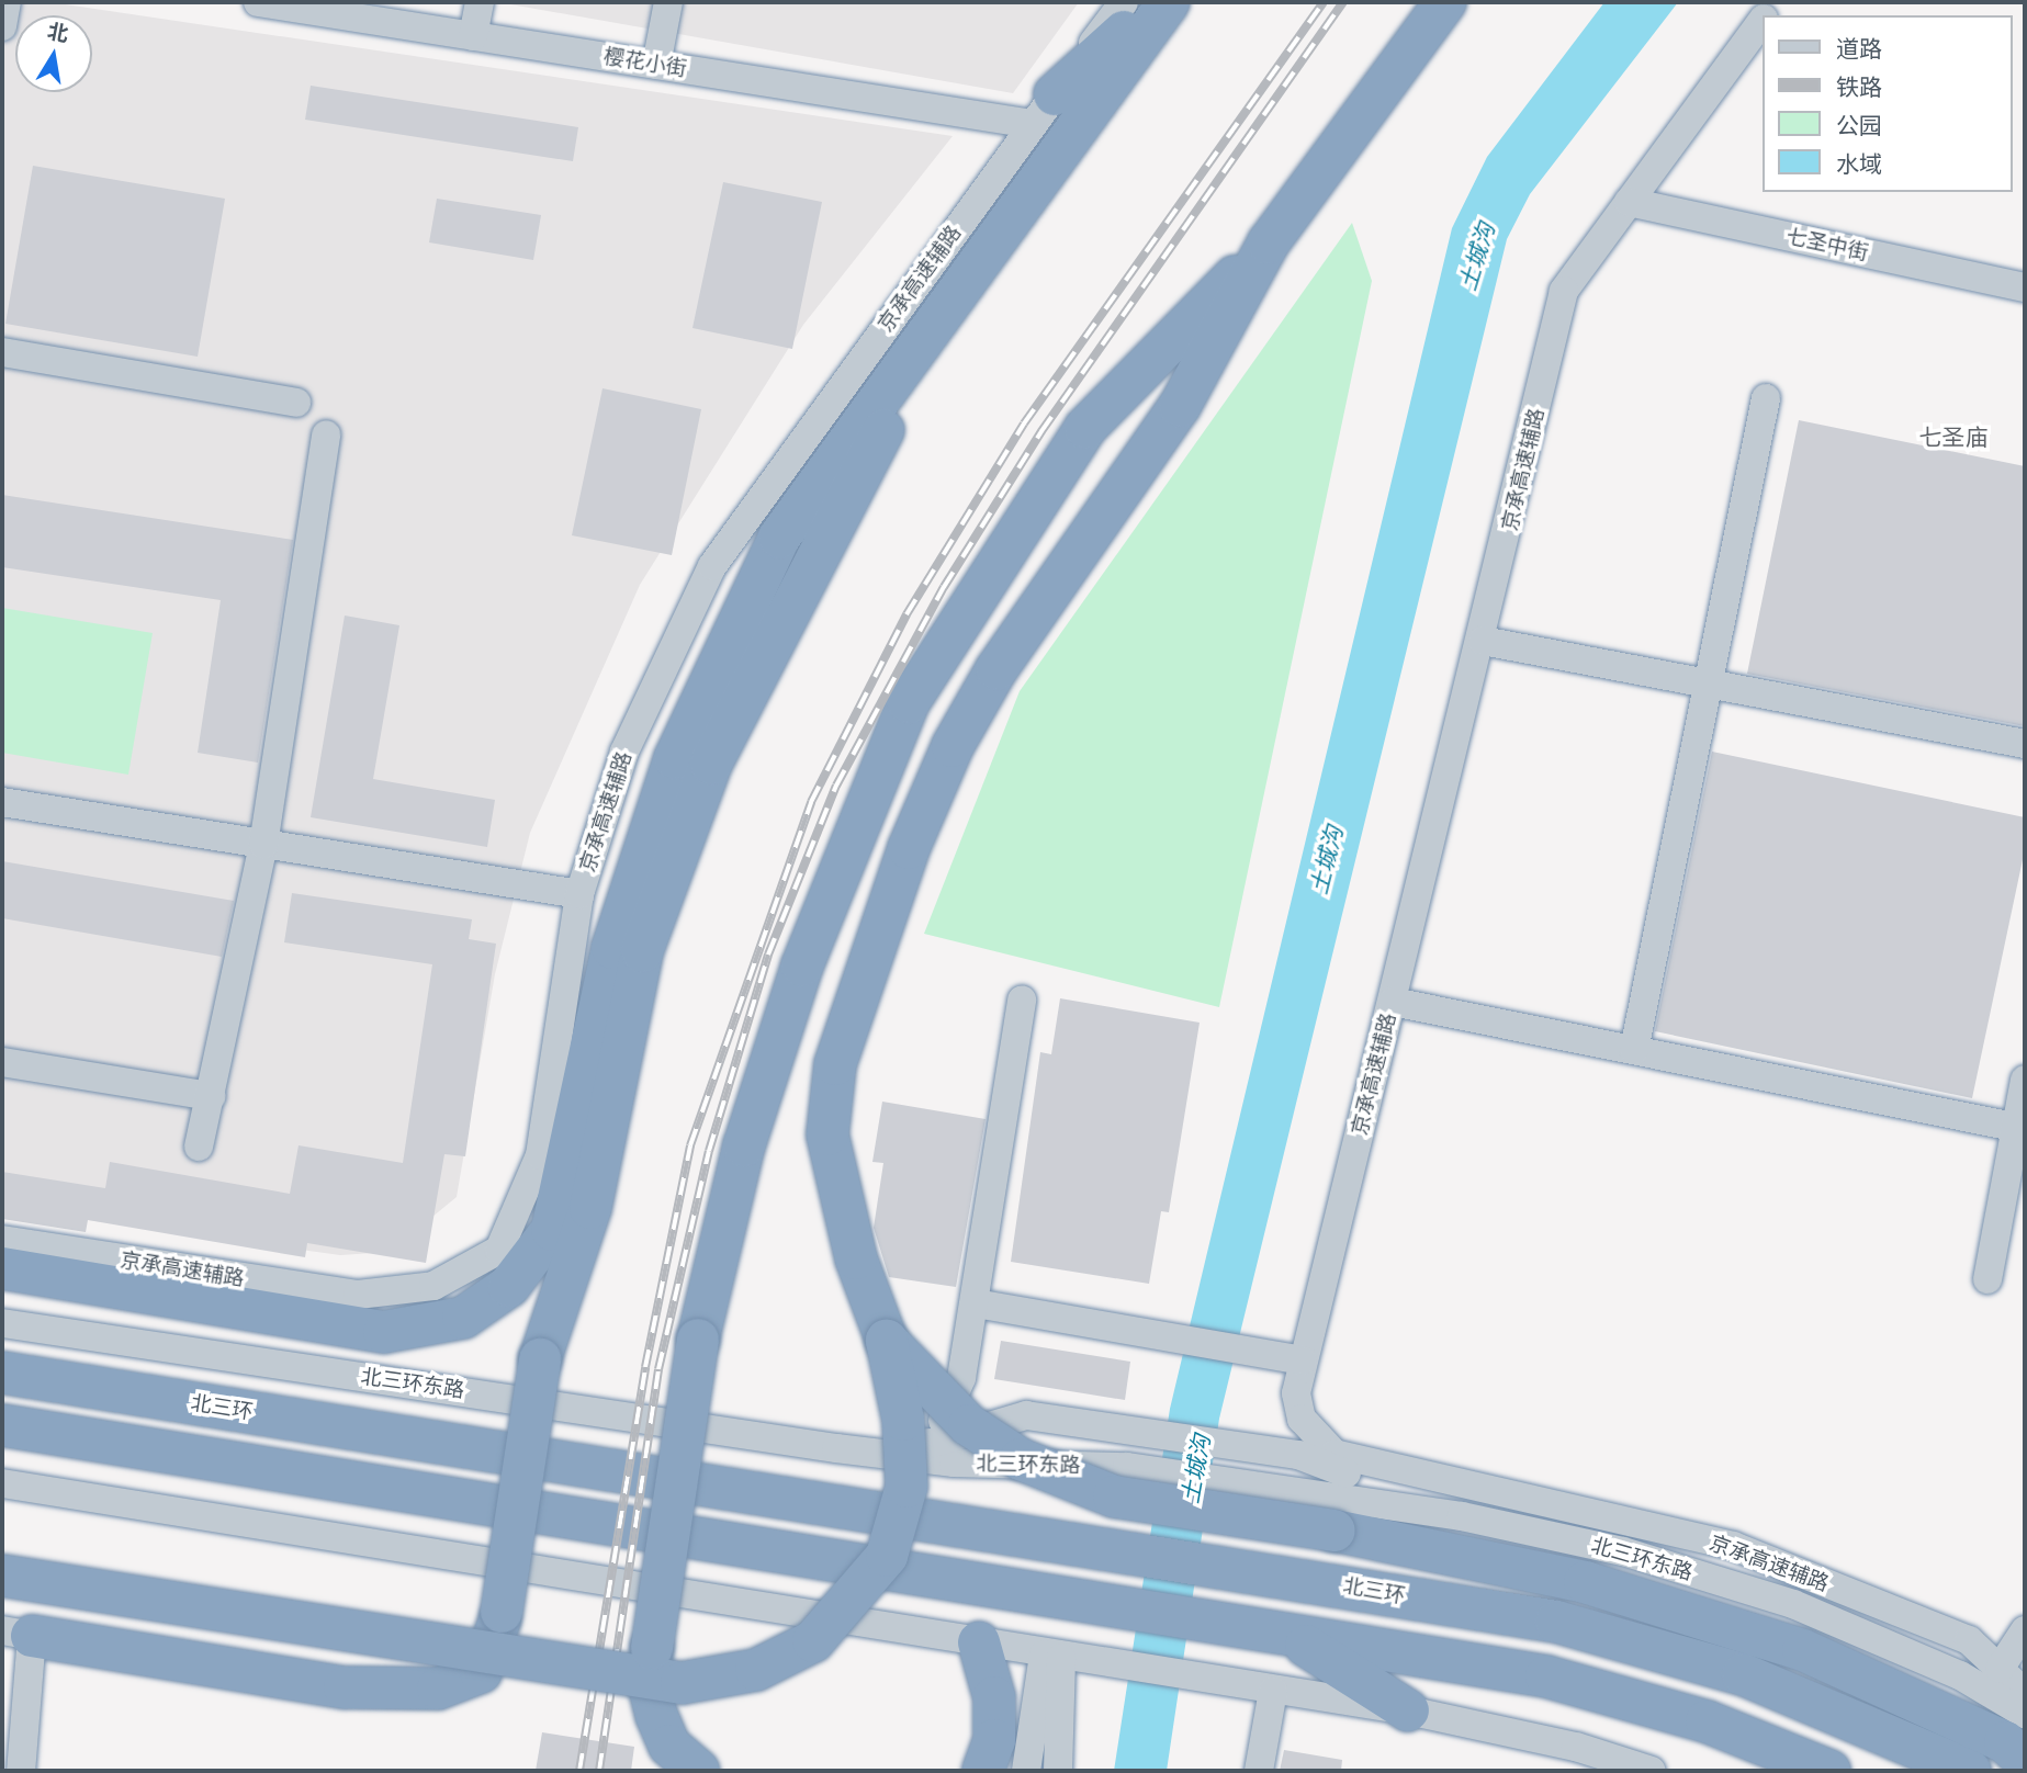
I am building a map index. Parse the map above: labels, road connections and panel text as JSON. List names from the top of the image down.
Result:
{
  "streets": {
    "highway": ["北三环"],
    "street": [
      "樱花小街",
      "七圣中街",
      "京承高速辅路",
      "北三环东路"
    ]
  },
  "crossings": [
    ["樱花小街", "京承高速辅路"],
    ["七圣中街", "京承高速辅路"]
  ],
  "districts": ["七圣庙"],
  "water": ["土城沟"],
  "legend": [
    "道路",
    "铁路",
    "公园",
    "水域"
  ],
  "north": "top"
}
